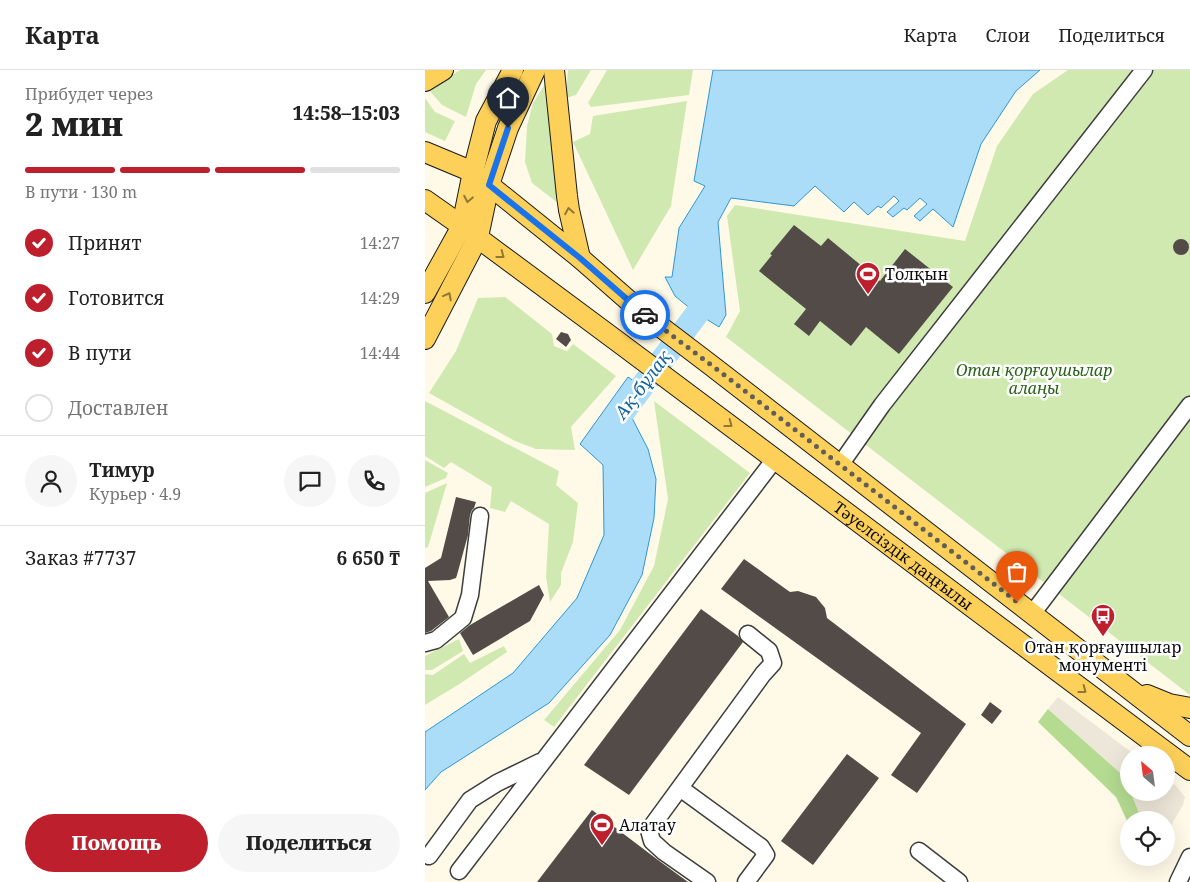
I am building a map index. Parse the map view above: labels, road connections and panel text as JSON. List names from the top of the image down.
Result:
{
  "streets": {
    "main road": ["Тәуелсіздік даңғылы"]
  },
  "water": ["Ақ-бұлақ"],
  "parks": ["Отан қорғаушылар алаңы"],
  "places": {
    "sports": ["Толқын", "Алатау"],
    "bus stop": ["Отан қорғаушылар монументі"]
  },
  "north": "top left",
  "page": {
    "header": "Карта",
    "nav": ["Карта", "Слои", "Поделиться"],
    "heading": ["2 мин", "Прибудет через", "14:58–15:03"],
    "panel": [
      "Тимур",
      "Курьер · 4.9",
      "Заказ #7737",
      "6 650 ₸"
    ],
    "bar": "В пути · 130 m",
    "list": [
      ["Принят", "14:27"],
      ["Готовится", "14:29"],
      ["В пути", "14:44"],
      "Доставлен"
    ],
    "buttons": ["Помощь", "Поделиться"]
  }
}
